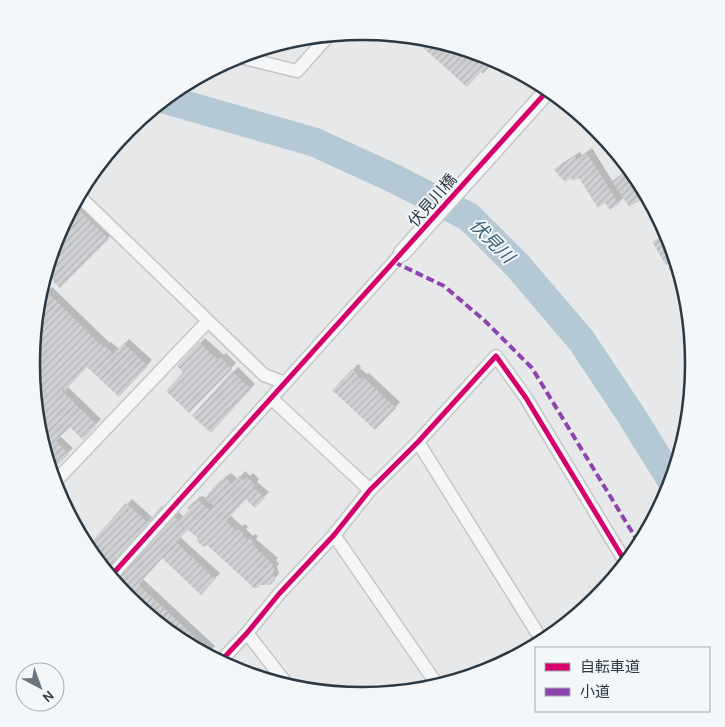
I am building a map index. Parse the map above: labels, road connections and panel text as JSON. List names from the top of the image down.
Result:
{
  "streets": {
    "street": ["伏見川橋"]
  },
  "water": ["伏見川"],
  "legend": ["自転車道", "小道"],
  "north": "bottom right"
}
